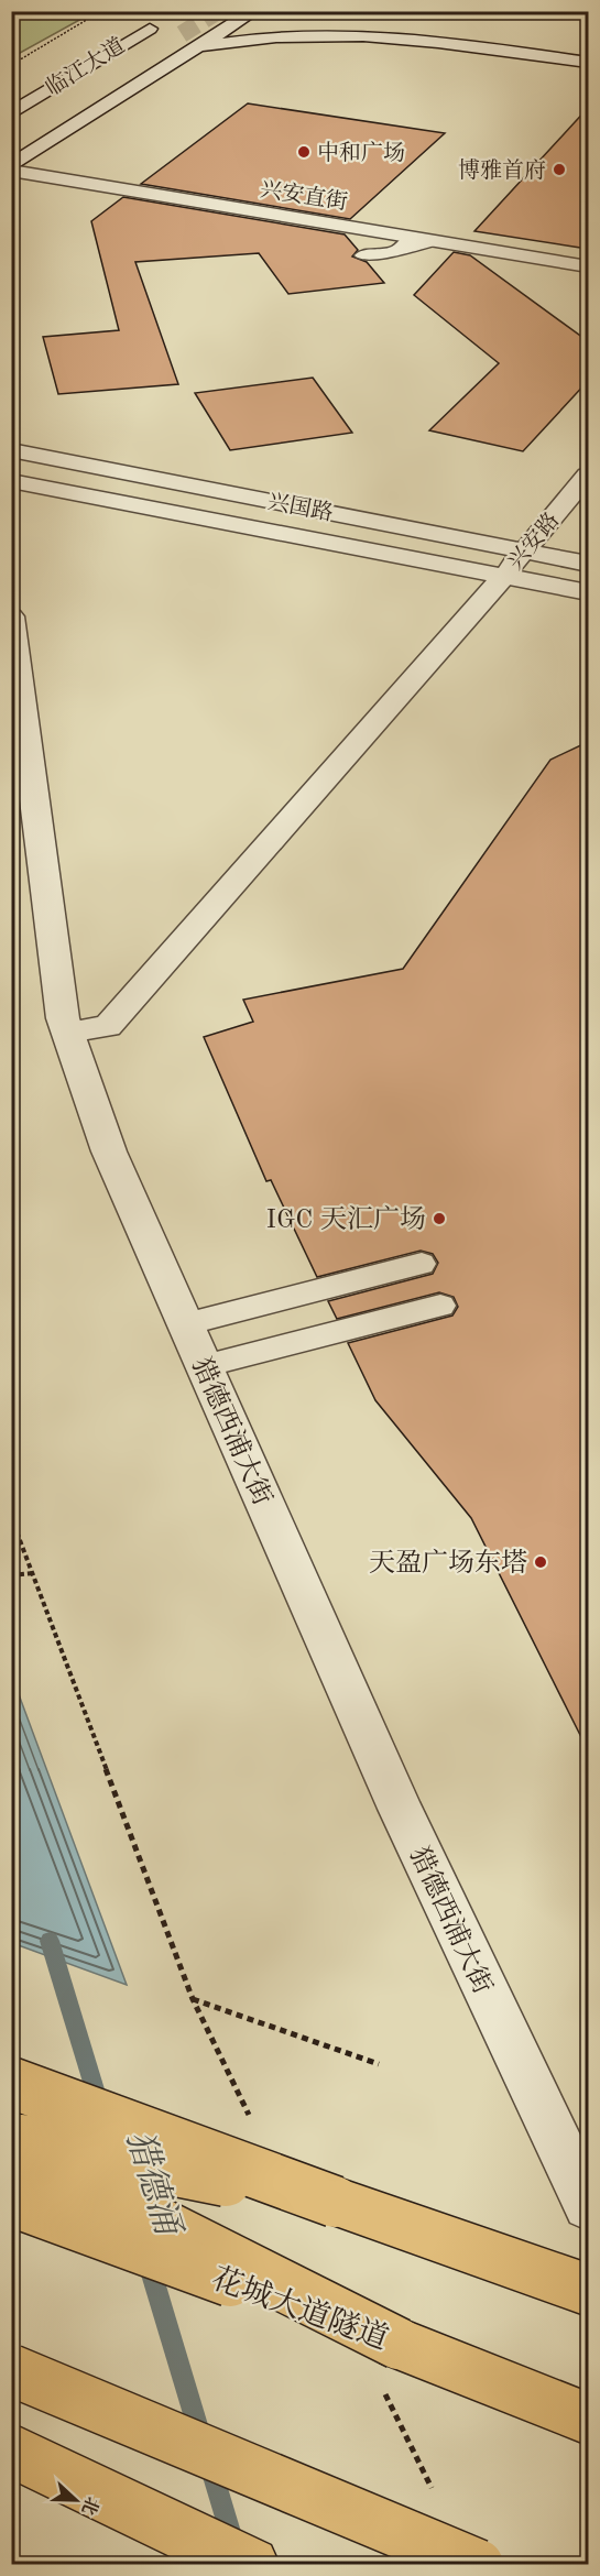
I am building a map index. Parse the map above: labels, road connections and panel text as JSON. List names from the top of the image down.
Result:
{
  "streets": {
    "highway": ["花城大道隧道"],
    "street": [
      "临江大道",
      "兴安直街",
      "兴国路",
      "兴安路",
      "猎德西浦大街"
    ]
  },
  "crossings": [
    ["兴国路", "兴安路"],
    ["兴安路", "猎德西浦大街"]
  ],
  "water": ["猎德涌"],
  "places": [
    "中和广场",
    "博雅首府",
    "IGC 天汇广场",
    "天盈广场东塔"
  ],
  "north": "right"
}
